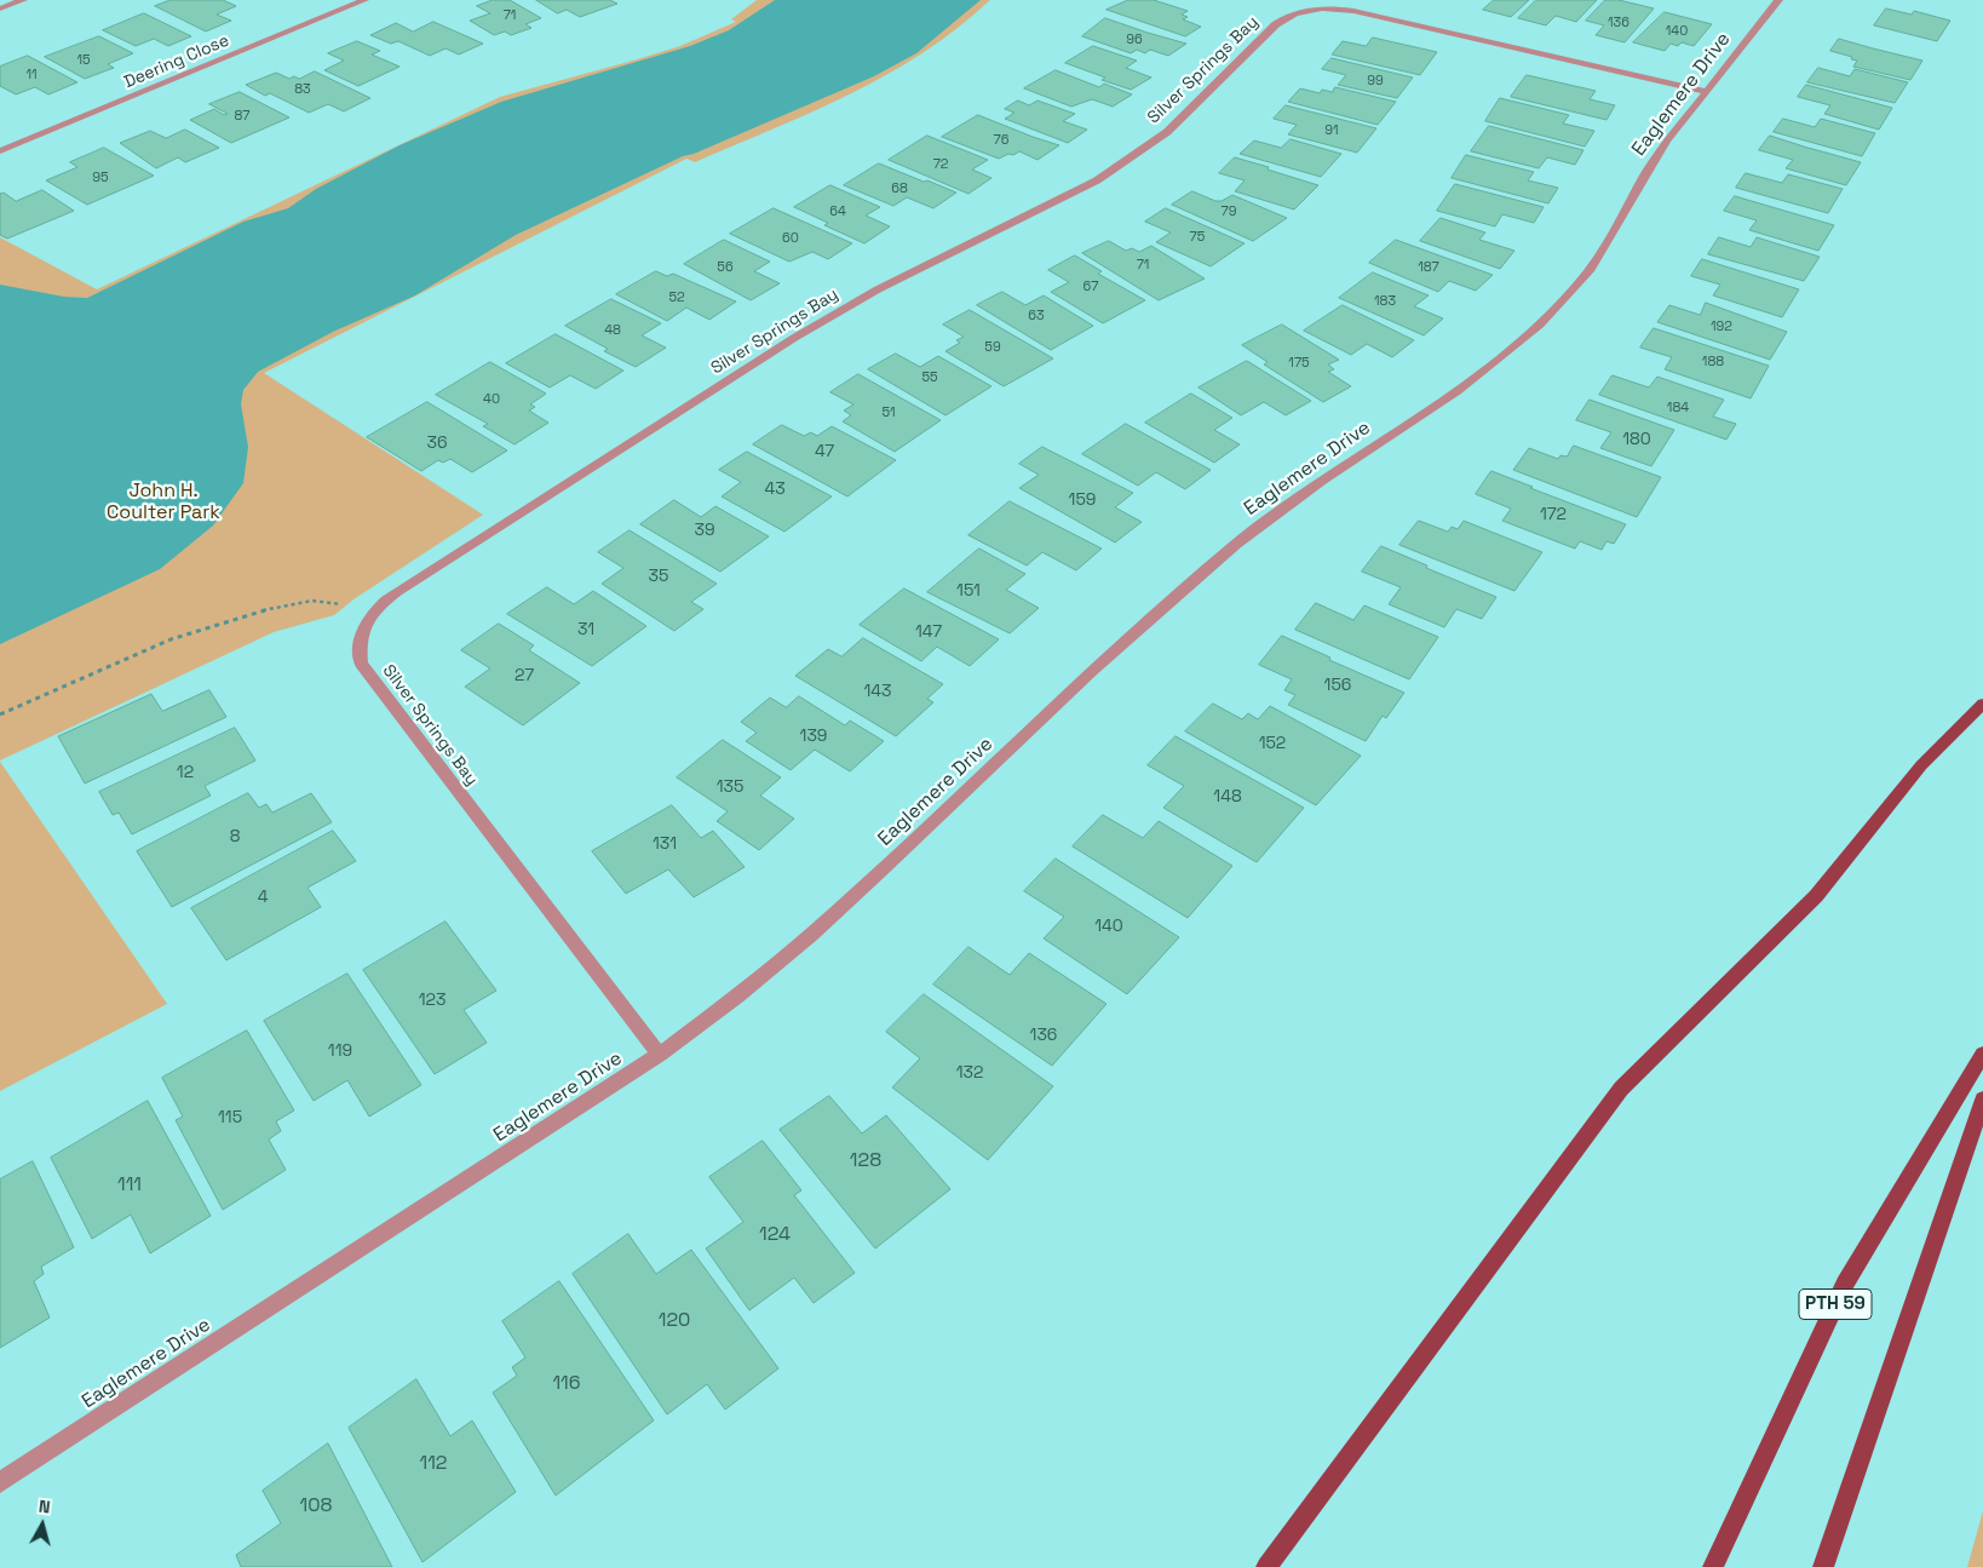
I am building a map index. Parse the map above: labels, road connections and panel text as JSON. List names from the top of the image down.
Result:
{
  "streets": {
    "main road": ["PTH 59"],
    "street": ["Deering Close", "Silver Springs Bay", "Eaglemere Drive"]
  },
  "crossings": [
    ["Silver Springs Bay", "Eaglemere Drive"]
  ],
  "parks": ["John H. Coulter Park"],
  "house_numbers": [
    "71",
    "136",
    "140",
    "96",
    "15",
    "11",
    "99",
    "83",
    "87",
    "91",
    "76",
    "72",
    "95",
    "68",
    "64",
    "79",
    "75",
    "60",
    "71",
    "56",
    "187",
    "67",
    "52",
    "183",
    "63",
    "192",
    "48",
    "59",
    "188",
    "175",
    "55",
    "40",
    "184",
    "51",
    "180",
    "36",
    "47",
    "43",
    "159",
    "172",
    "39",
    "35",
    "151",
    "31",
    "147",
    "27",
    "156",
    "143",
    "139",
    "152",
    "12",
    "135",
    "148",
    "8",
    "131",
    "4",
    "140",
    "123",
    "136",
    "119",
    "132",
    "115",
    "128",
    "111",
    "124",
    "120",
    "116",
    "112",
    "108"
  ],
  "north": "top"
}
